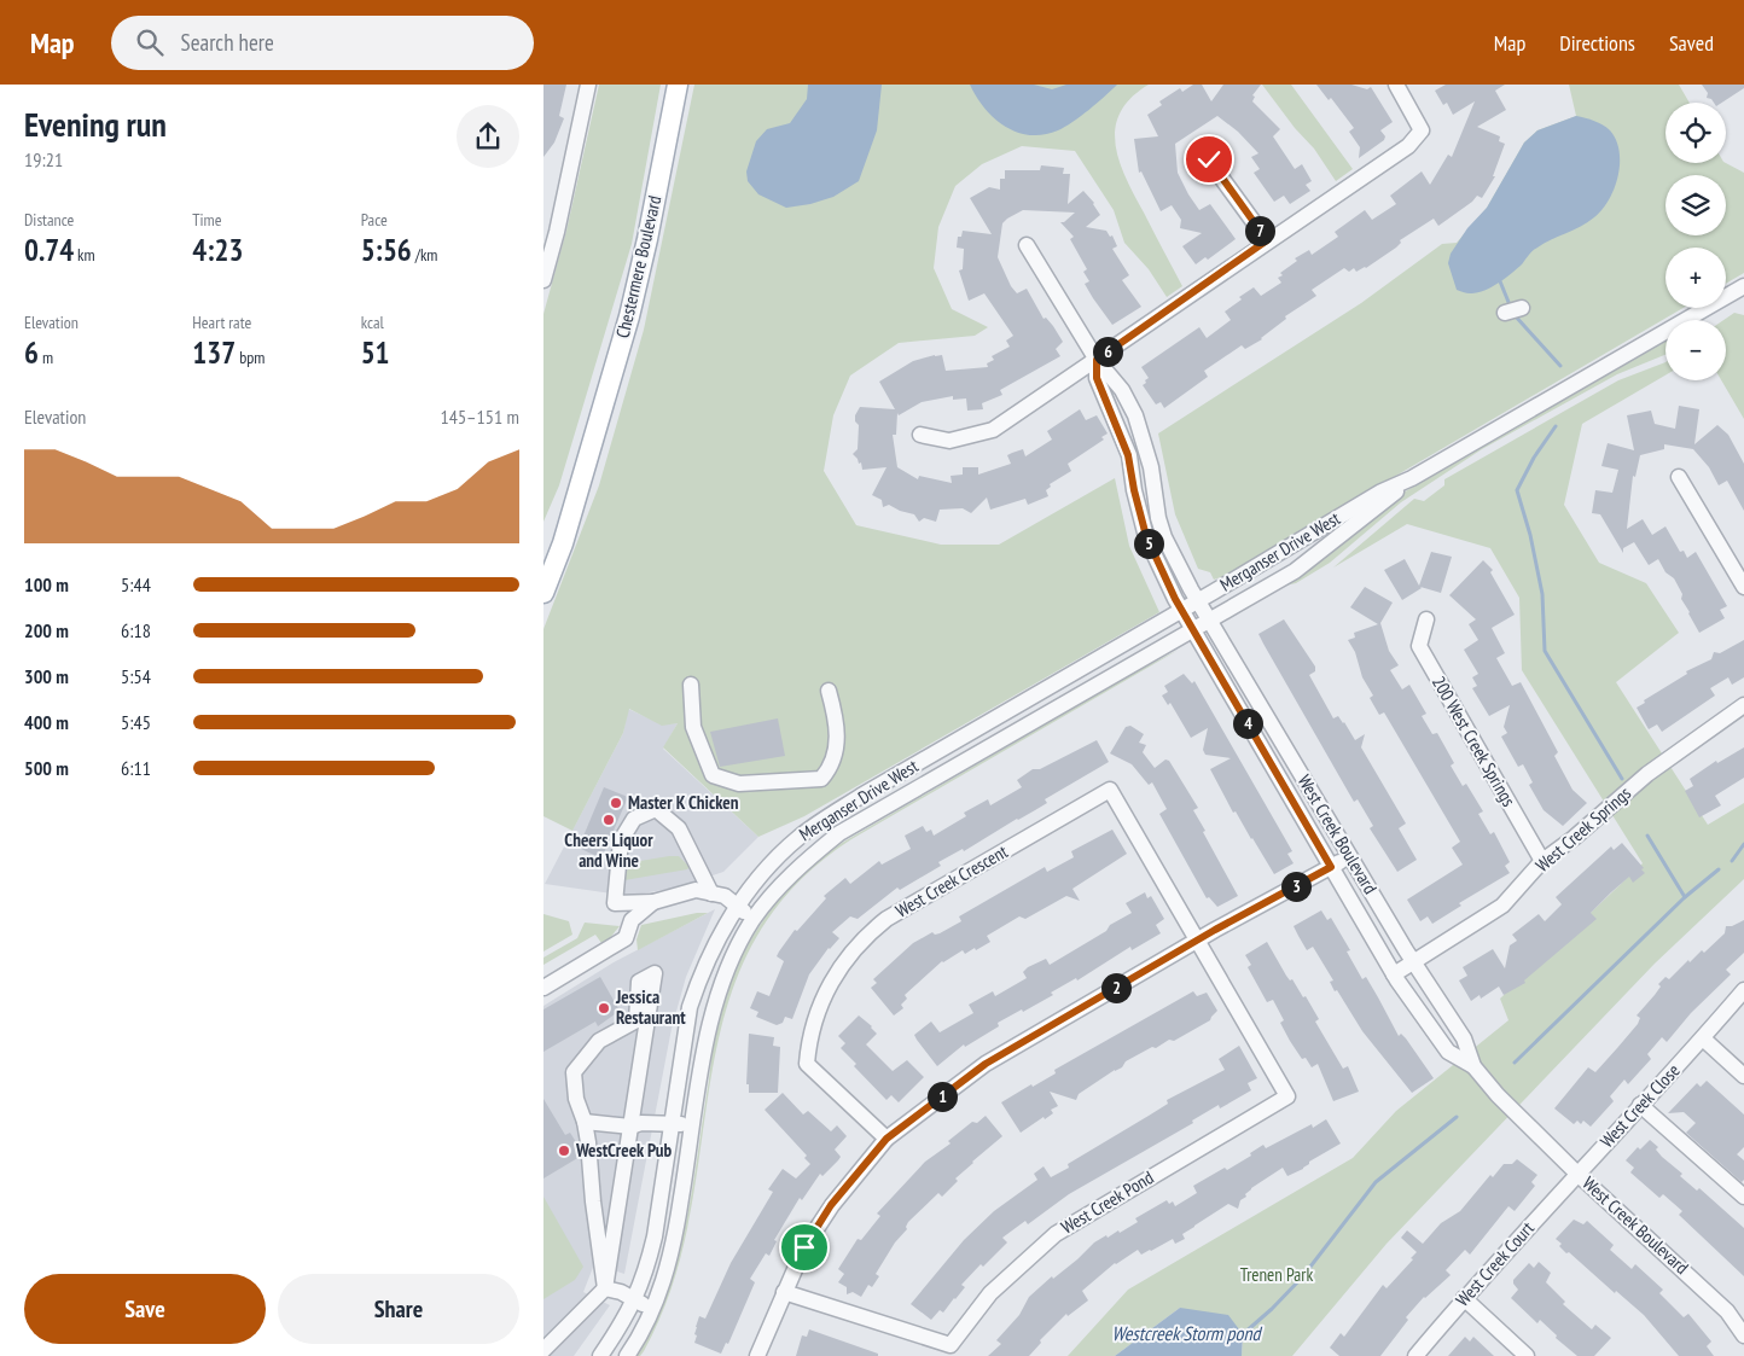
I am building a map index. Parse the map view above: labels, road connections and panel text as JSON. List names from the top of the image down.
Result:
{
  "streets": {
    "main road": ["Chestermere Boulevard"],
    "street": [
      "Merganser Drive West",
      "200 West Creek Springs",
      "West Creek Springs",
      "West Creek Boulevard",
      "West Creek Crescent",
      "West Creek Close",
      "West Creek Pond",
      "West Creek Court"
    ]
  },
  "crossings": [
    ["Merganser Drive West", "West Creek Boulevard"],
    ["200 West Creek Springs", "West Creek Springs"],
    ["West Creek Springs", "West Creek Boulevard"],
    ["West Creek Boulevard", "West Creek Close"],
    ["West Creek Boulevard", "West Creek Court"],
    ["West Creek Crescent", "West Creek Pond"],
    ["West Creek Close", "West Creek Court"]
  ],
  "water": ["Westcreek Storm pond"],
  "parks": ["Trenen Park"],
  "places": [
    "Master K Chicken",
    "Cheers Liquor and Wine",
    "Jessica Restaurant",
    "WestCreek Pub"
  ],
  "page": {
    "header": "Map",
    "search": "Search here",
    "nav": ["Map", "Directions", "Saved"],
    "heading": ["Evening run", "19:21"],
    "map_buttons": ["+", "−"],
    "stats": [
      ["Distance", "0.74 km"],
      ["Time", "4:23"],
      ["Pace", "5:56 /km"],
      ["Elevation", "6 m"],
      ["Heart rate", "137 bpm"],
      ["kcal", "51"]
    ],
    "pins": [
      "7",
      "6",
      "5",
      "4",
      "3",
      "2",
      "1"
    ],
    "chart": ["Elevation", "145–151 m"],
    "list": [
      {
        "name": "100 m",
        "note": "5:44"
      },
      {
        "name": "200 m",
        "note": "6:18"
      },
      {
        "name": "300 m",
        "note": "5:54"
      },
      {
        "name": "400 m",
        "note": "5:45"
      },
      {
        "name": "500 m",
        "note": "6:11"
      }
    ],
    "buttons": ["Save", "Share"]
  }
}
